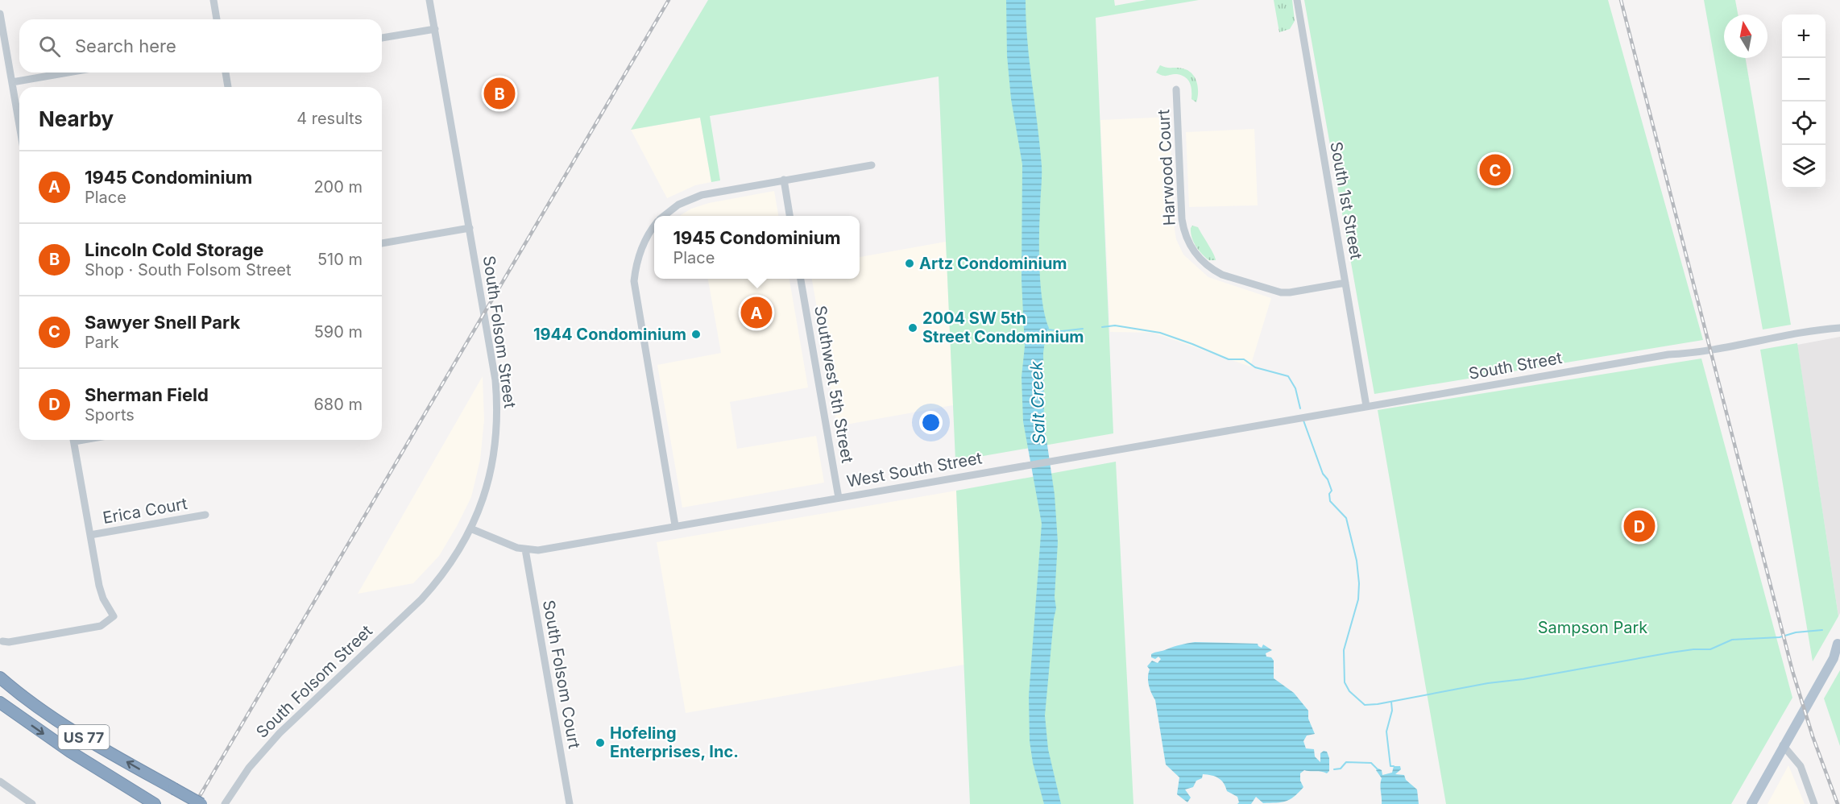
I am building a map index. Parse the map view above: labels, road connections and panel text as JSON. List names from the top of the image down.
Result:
{
  "streets": {
    "highway": ["US 77"],
    "street": [
      "Harwood Court",
      "South 1st Street",
      "South Folsom Street",
      "South Street",
      "Southwest 5th Street",
      "West South Street",
      "Erica Court",
      "South Folsom Court"
    ]
  },
  "crossings": [
    ["Harwood Court", "South 1st Street"],
    ["South 1st Street", "South Street"],
    ["South 1st Street", "West South Street"],
    ["South Folsom Street", "West South Street"],
    ["South Street", "West South Street"],
    ["Southwest 5th Street", "West South Street"],
    ["West South Street", "South Folsom Court"]
  ],
  "water": ["Salt Creek"],
  "parks": ["Sampson Park"],
  "places": [
    "Artz Condominium",
    "2004 SW 5th Street Condominium",
    "1944 Condominium",
    "Hofeling Enterprises, Inc."
  ],
  "north": "top",
  "page": {
    "map_buttons": ["+", "−"],
    "search": "Search here",
    "pins": [
      "B",
      "C",
      "A",
      "D"
    ],
    "heading": ["Nearby", "4 results"],
    "list": [
      {
        "mark": "A",
        "name": "1945 Condominium",
        "note": "Place",
        "value": "200 m"
      },
      {
        "mark": "B",
        "name": "Lincoln Cold Storage",
        "note": "Shop · South Folsom Street",
        "value": "510 m"
      },
      {
        "mark": "C",
        "name": "Sawyer Snell Park",
        "note": "Park",
        "value": "590 m"
      },
      {
        "mark": "D",
        "name": "Sherman Field",
        "note": "Sports",
        "value": "680 m"
      }
    ],
    "popup": ["1945 Condominium", "Place"]
  }
}
